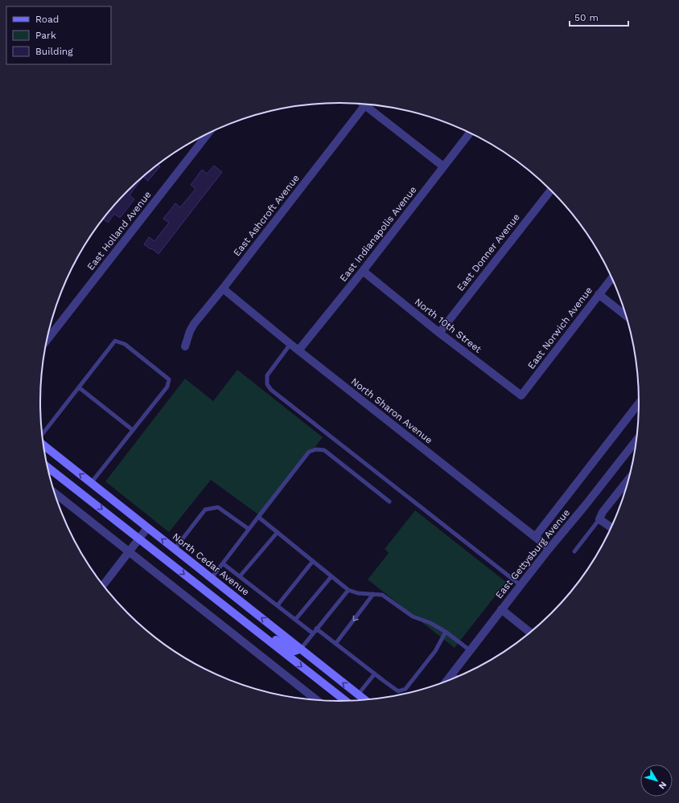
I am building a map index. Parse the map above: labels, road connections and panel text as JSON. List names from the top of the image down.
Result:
{
  "streets": {
    "main road": ["North Cedar Avenue"],
    "street": [
      "East Ashcroft Avenue",
      "East Holland Avenue",
      "East Indianapolis Avenue",
      "East Donner Avenue",
      "North 10th Street",
      "East Norwich Avenue",
      "North Sharon Avenue",
      "East Gettysburg Avenue"
    ]
  },
  "crossings": [
    ["East Ashcroft Avenue", "North Sharon Avenue"],
    ["East Indianapolis Avenue", "North 10th Street"],
    ["East Indianapolis Avenue", "North Sharon Avenue"],
    ["East Donner Avenue", "North 10th Street"],
    ["North 10th Street", "East Norwich Avenue"],
    ["North Sharon Avenue", "East Gettysburg Avenue"]
  ],
  "legend": ["Road", "Park", "Building"],
  "scale_bar": "50 m",
  "north": "bottom right"
}
